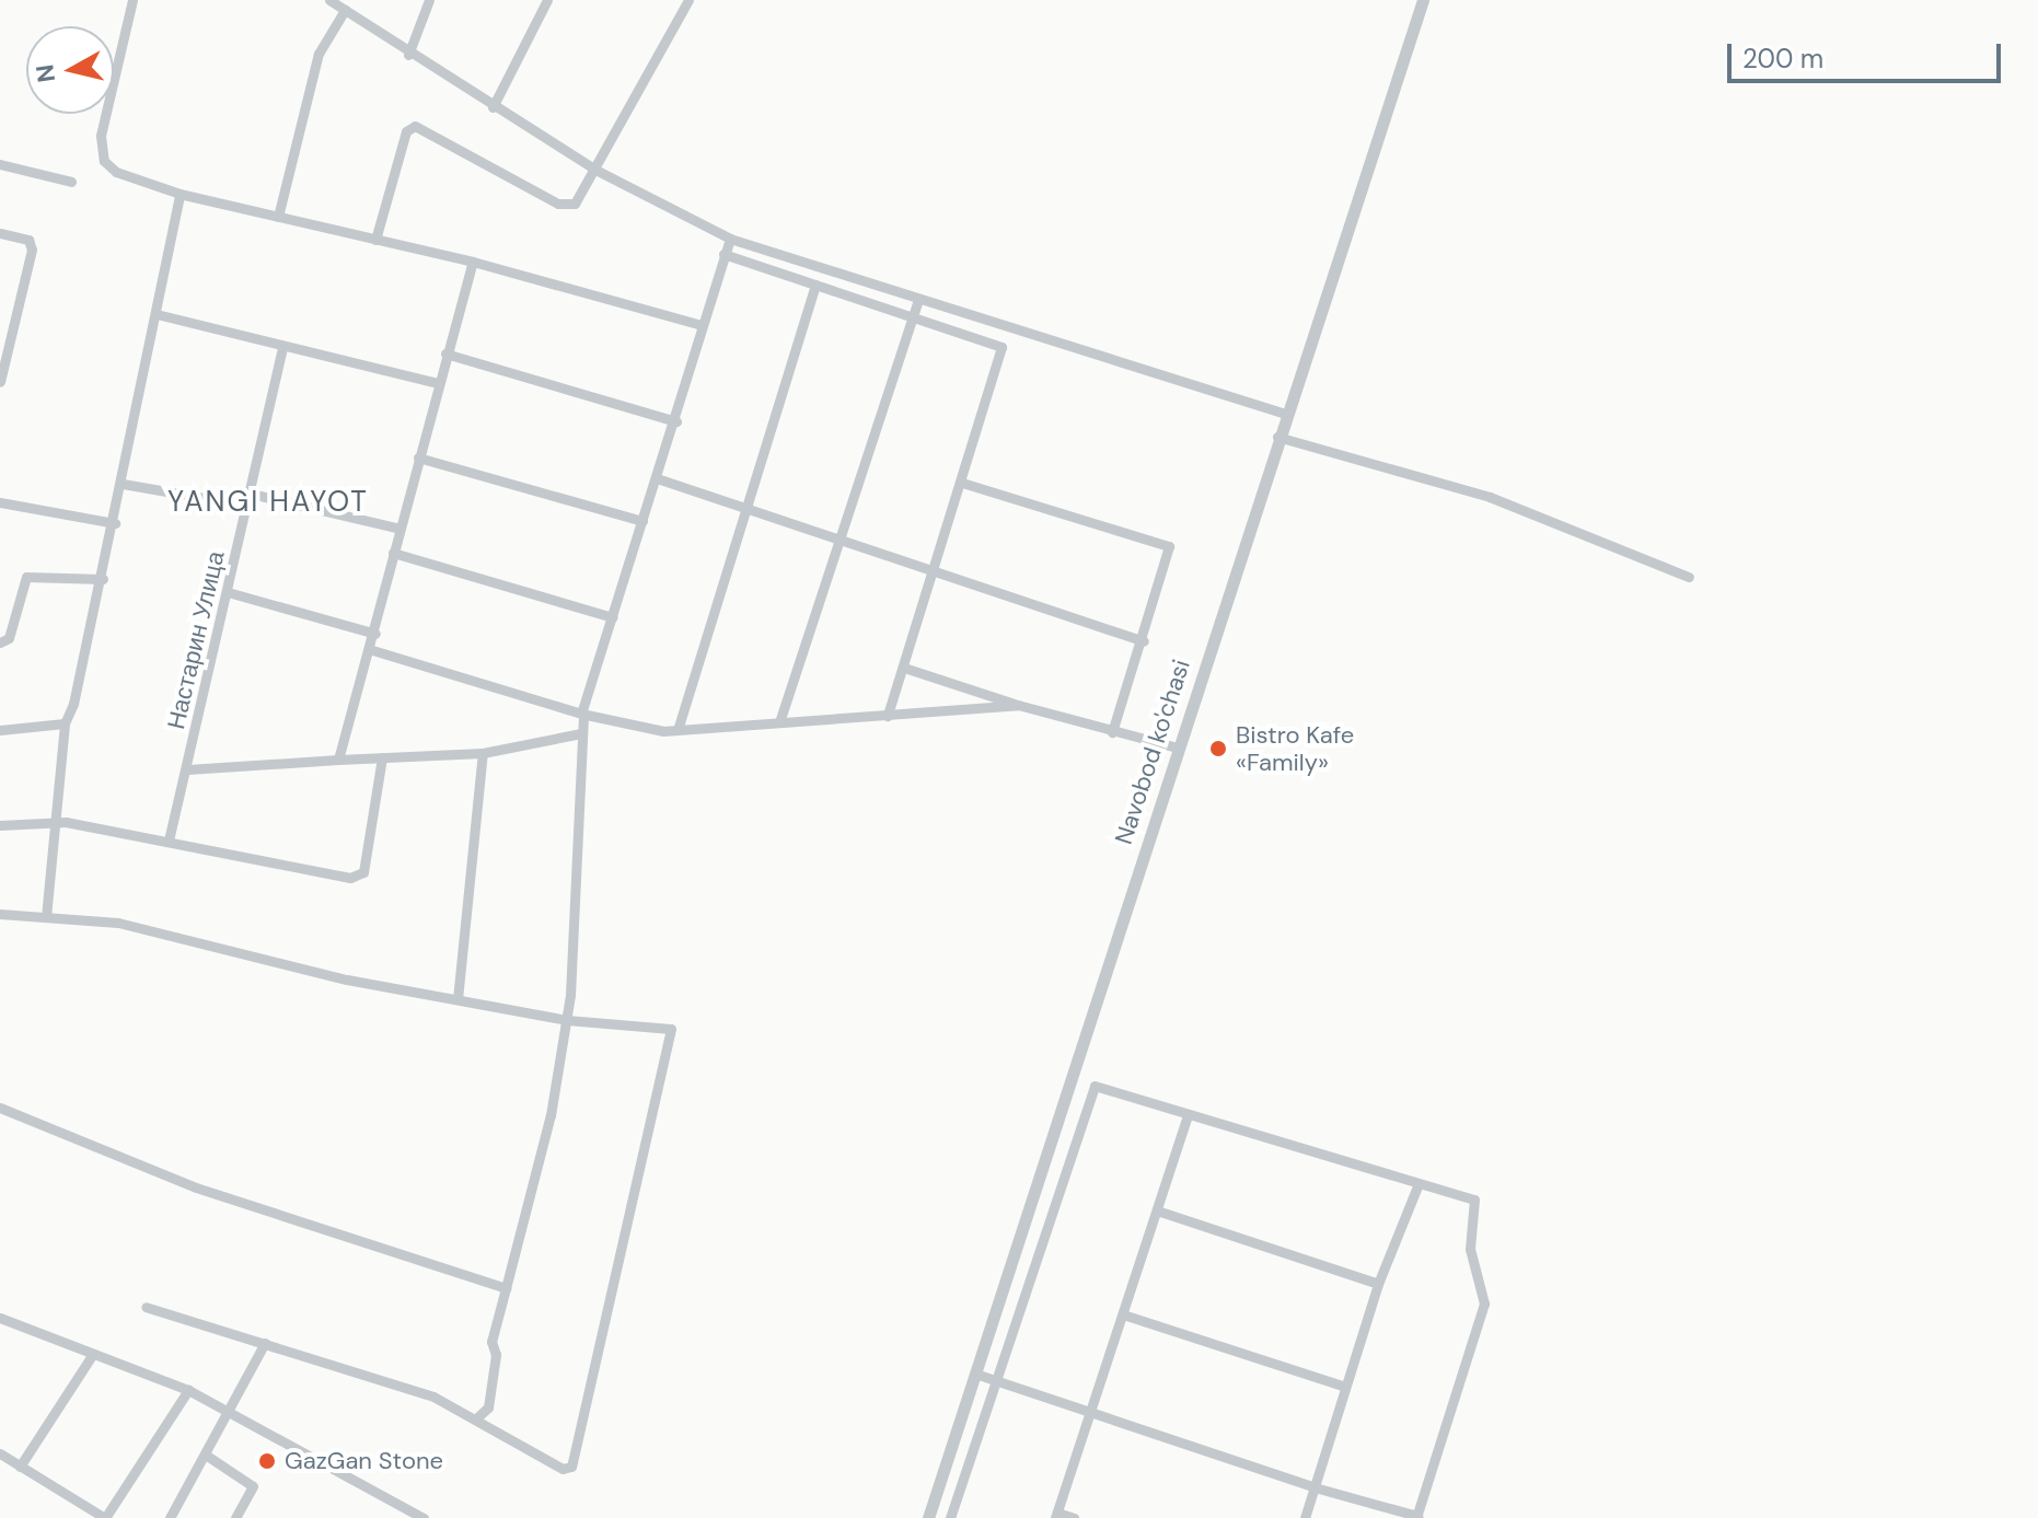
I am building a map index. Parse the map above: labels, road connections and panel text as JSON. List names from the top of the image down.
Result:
{
  "streets": {
    "street": ["Настарин Улица", "Navobod ko'chasi"]
  },
  "districts": ["YANGI HAYOT"],
  "places": ["Bistro Kafe «Family»", "GazGan Stone"],
  "scale_bar": "200 m",
  "north": "left"
}
